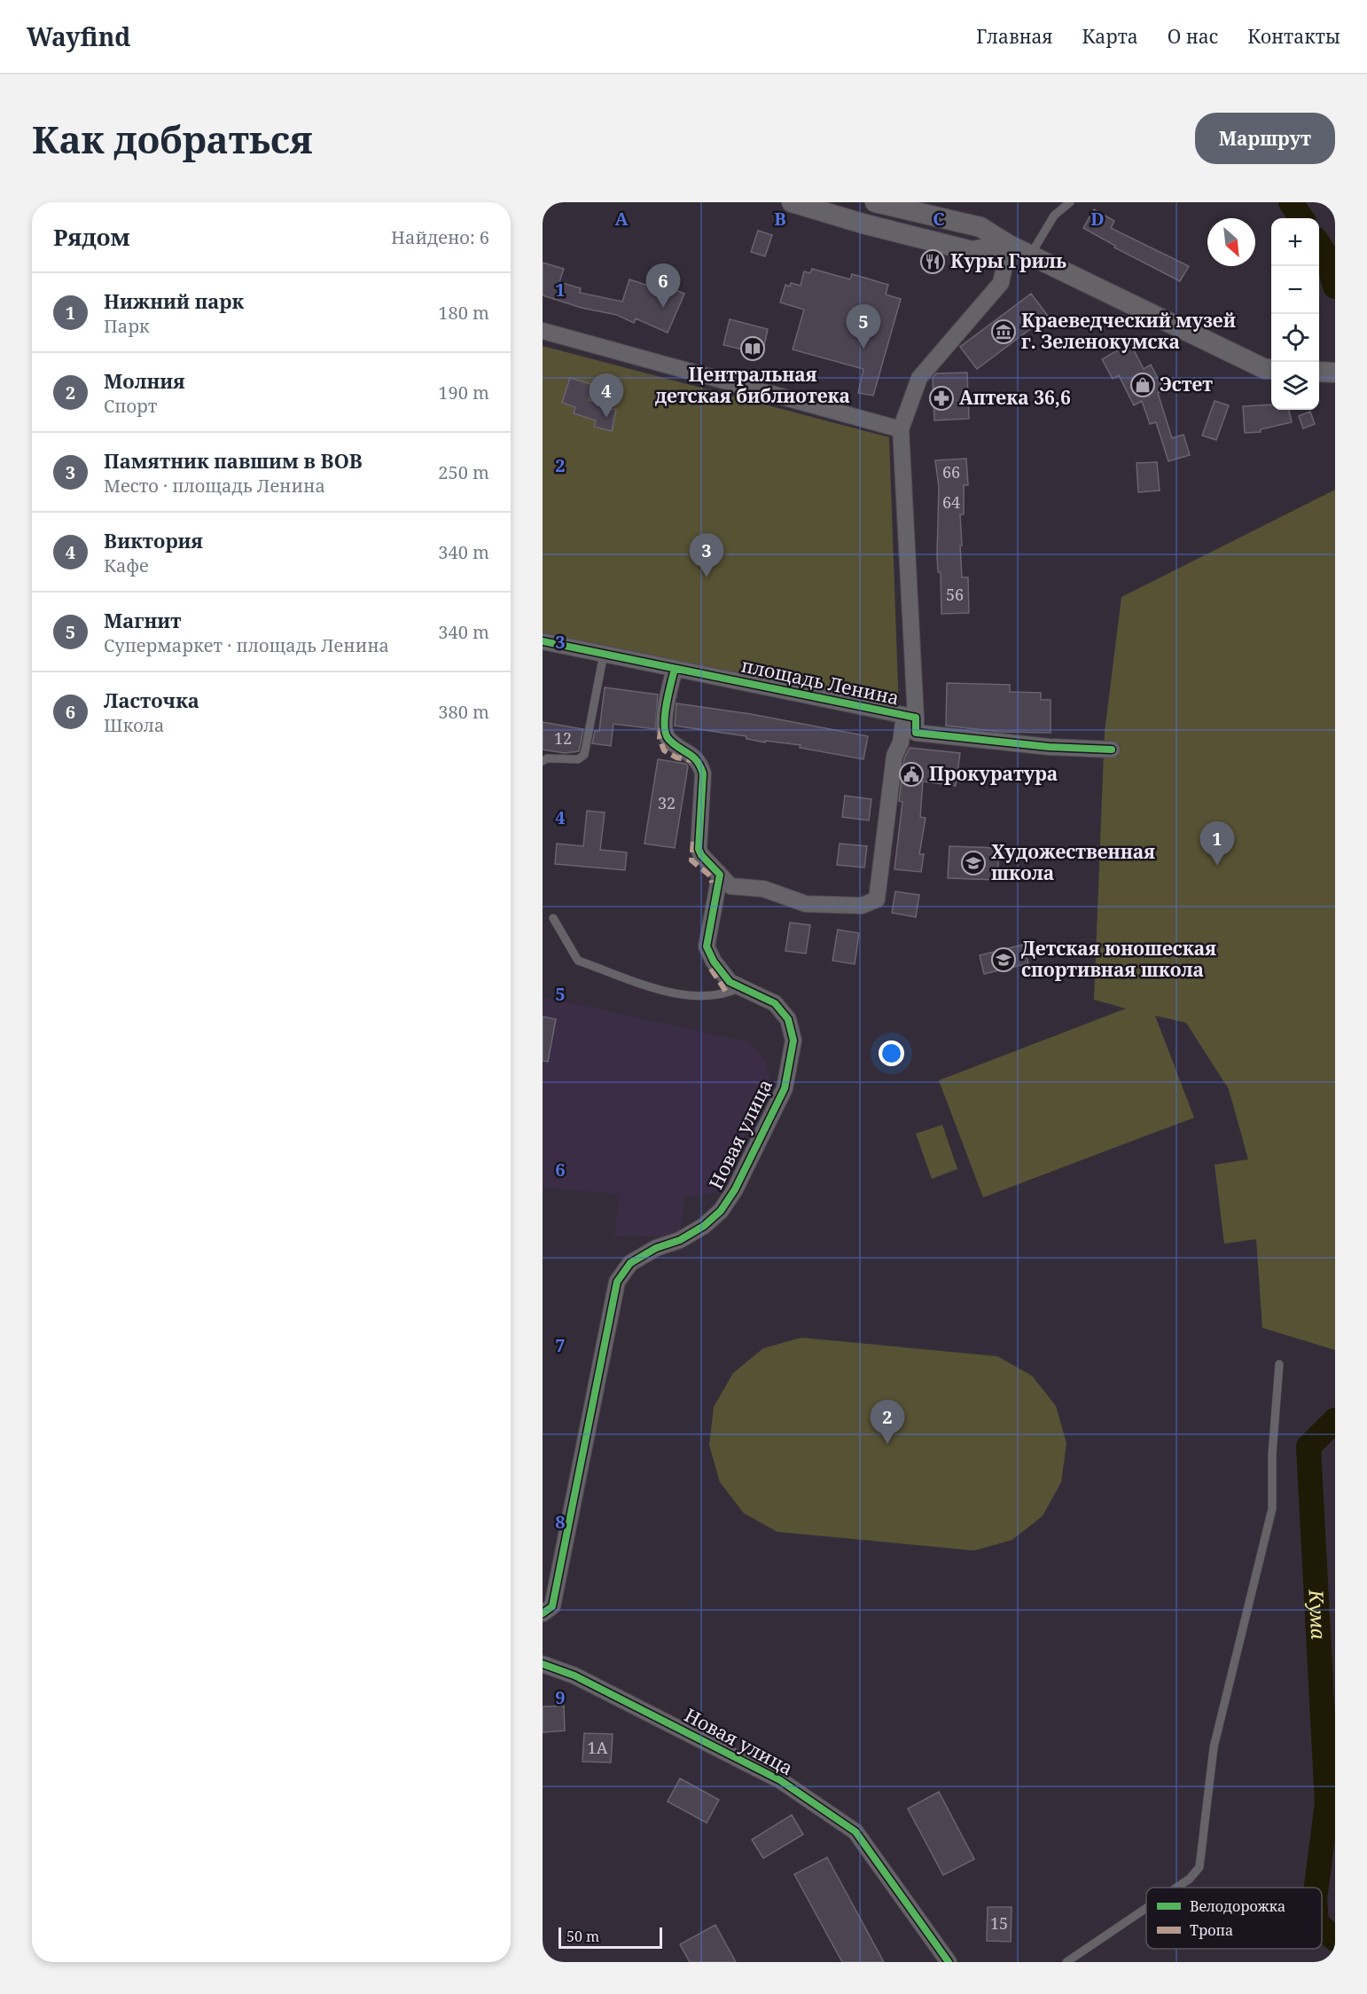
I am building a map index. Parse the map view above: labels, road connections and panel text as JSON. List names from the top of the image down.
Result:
{
  "streets": {
    "street": ["площадь Ленина", "Новая улица"]
  },
  "water": ["Кума"],
  "places": {
    "restaurant": ["Куры Гриль"],
    "museum": ["Краеведческий музей г. Зеленокумска"],
    "library": ["Центральная детская библиотека"],
    "shop": ["Эстет"],
    "pharmacy": ["Аптека 36,6"],
    "public building": ["Прокуратура"],
    "school or university": ["Художественная школа", "Детская юношеская спортивная школа"]
  },
  "house_numbers": [
    "66",
    "64",
    "56",
    "12",
    "32",
    "1А",
    "15"
  ],
  "legend": ["Велодорожка", "Тропа"],
  "scale_bar": "50 m",
  "north": "bottom right",
  "page": {
    "header": "Wayfind",
    "nav": [
      "Главная",
      "Карта",
      "О нас",
      "Контакты"
    ],
    "buttons": "Маршрут",
    "title": "Как добраться",
    "heading": ["Рядом", "Найдено: 6"],
    "map_buttons": ["+", "−"],
    "pins": [
      "6",
      "5",
      "4",
      "3",
      "1",
      "2"
    ],
    "list": [
      {
        "mark": "1",
        "name": "Нижний парк",
        "note": "Парк",
        "value": "180 m"
      },
      {
        "mark": "2",
        "name": "Молния",
        "note": "Спорт",
        "value": "190 m"
      },
      {
        "mark": "3",
        "name": "Памятник павшим в ВОВ",
        "note": "Место · площадь Ленина",
        "value": "250 m"
      },
      {
        "mark": "4",
        "name": "Виктория",
        "note": "Кафе",
        "value": "340 m"
      },
      {
        "mark": "5",
        "name": "Магнит",
        "note": "Супермаркет · площадь Ленина",
        "value": "340 m"
      },
      {
        "mark": "6",
        "name": "Ласточка",
        "note": "Школа",
        "value": "380 m"
      }
    ],
    "scale": "50 m"
  },
  "grid": {
    "columns": [
      "A",
      "B",
      "C",
      "D"
    ],
    "rows": [
      "1",
      "2",
      "3",
      "4",
      "5",
      "6",
      "7",
      "8",
      "9"
    ]
  }
}
